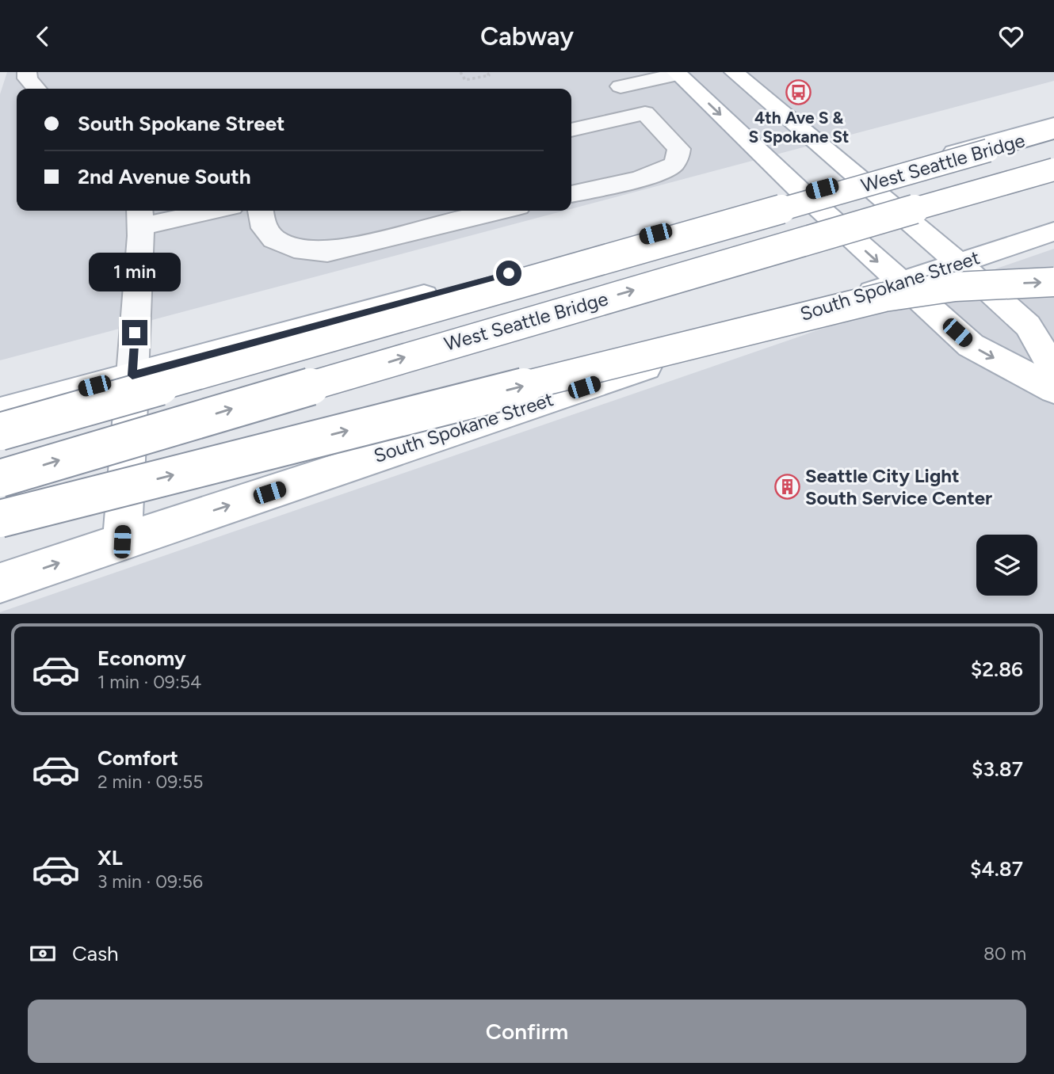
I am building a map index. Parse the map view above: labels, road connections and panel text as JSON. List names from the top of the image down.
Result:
{
  "streets": {
    "main road": ["West Seattle Bridge", "South Spokane Street"]
  },
  "places": {
    "bus stop": ["4th Ave S & S Spokane St"],
    "building": ["Seattle City Light South Service Center"]
  },
  "page": {
    "header": "Cabway",
    "banner": ["South Spokane Street", "2nd Avenue South"],
    "bubble": "1 min",
    "list": [
      {
        "name": "Economy",
        "note": "1 min · 09:54",
        "value": "$2.86"
      },
      {
        "name": "Comfort",
        "note": "2 min · 09:55",
        "value": "$3.87"
      },
      {
        "name": "XL",
        "note": "3 min · 09:56",
        "value": "$4.87"
      }
    ],
    "pay": ["Cash", "80 m"],
    "buttons": "Confirm"
  }
}
